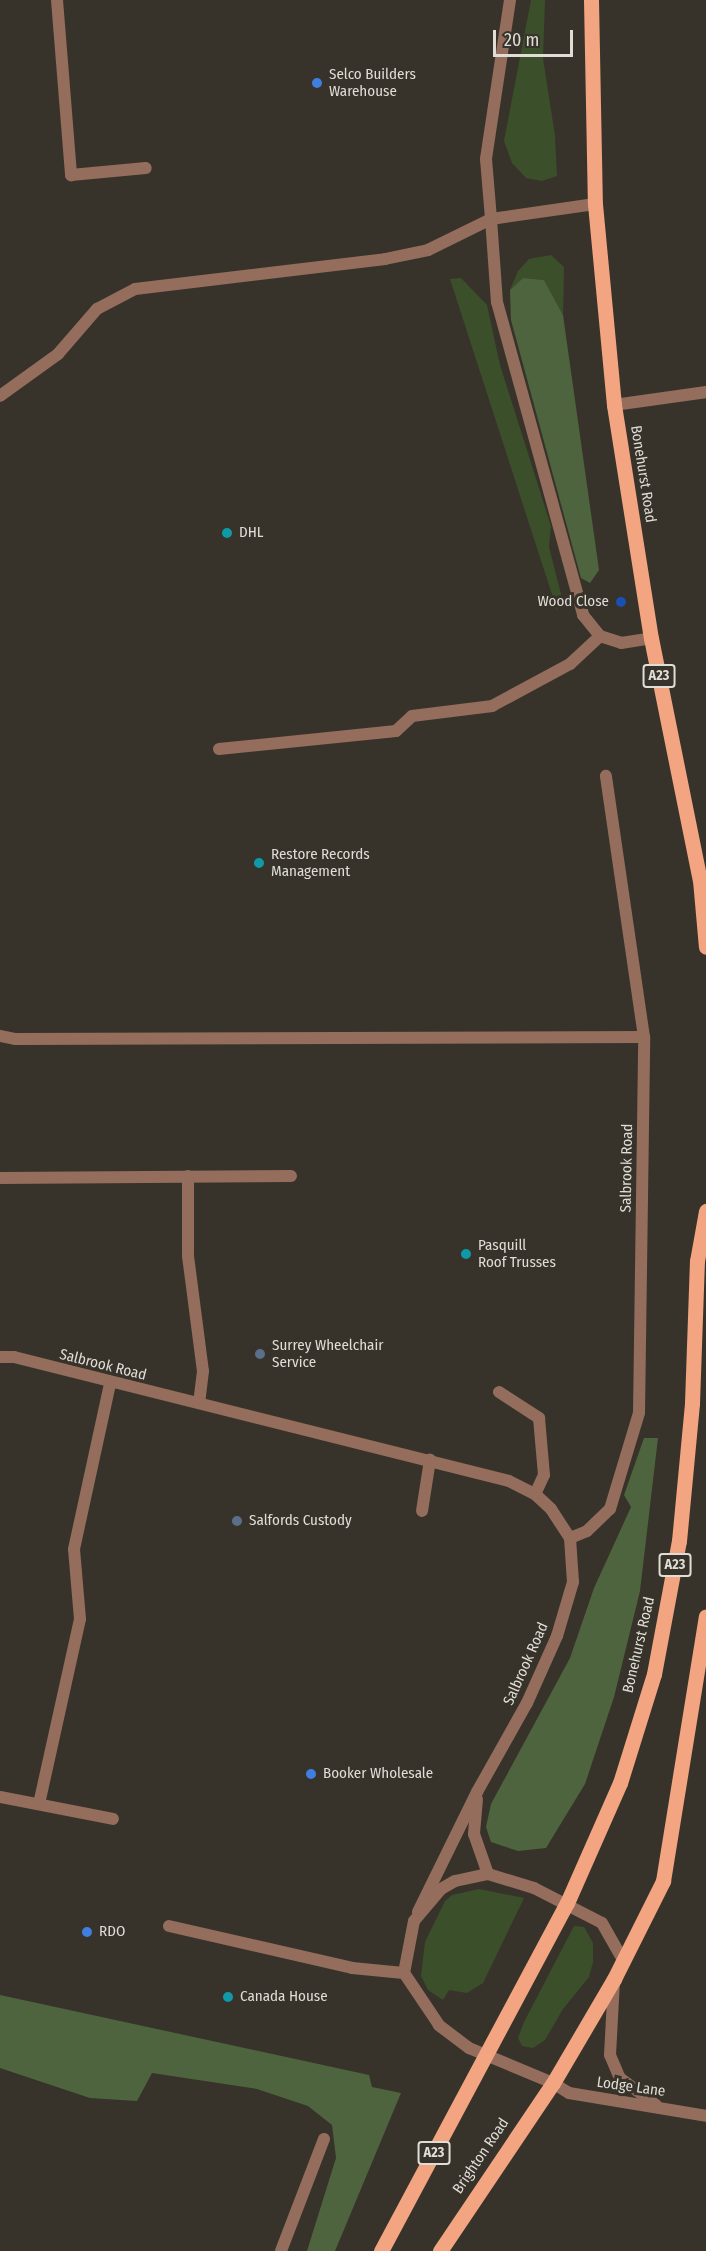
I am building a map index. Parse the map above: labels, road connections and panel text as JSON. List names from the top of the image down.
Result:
{
  "streets": {
    "main road": ["Bonehurst Road", "A23", "Brighton Road"],
    "street": ["Salbrook Road", "Lodge Lane"]
  },
  "crossings": [
    ["Bonehurst Road", "A23"],
    ["Lodge Lane", "Brighton Road"]
  ],
  "places": [
    "Selco Builders Warehouse",
    "DHL",
    "Wood Close",
    "Restore Records Management",
    "Pasquill Roof Trusses",
    "Surrey Wheelchair Service",
    "Salfords Custody",
    "Booker Wholesale",
    "RDO",
    "Canada House"
  ],
  "scale_bar": "20 m"
}
